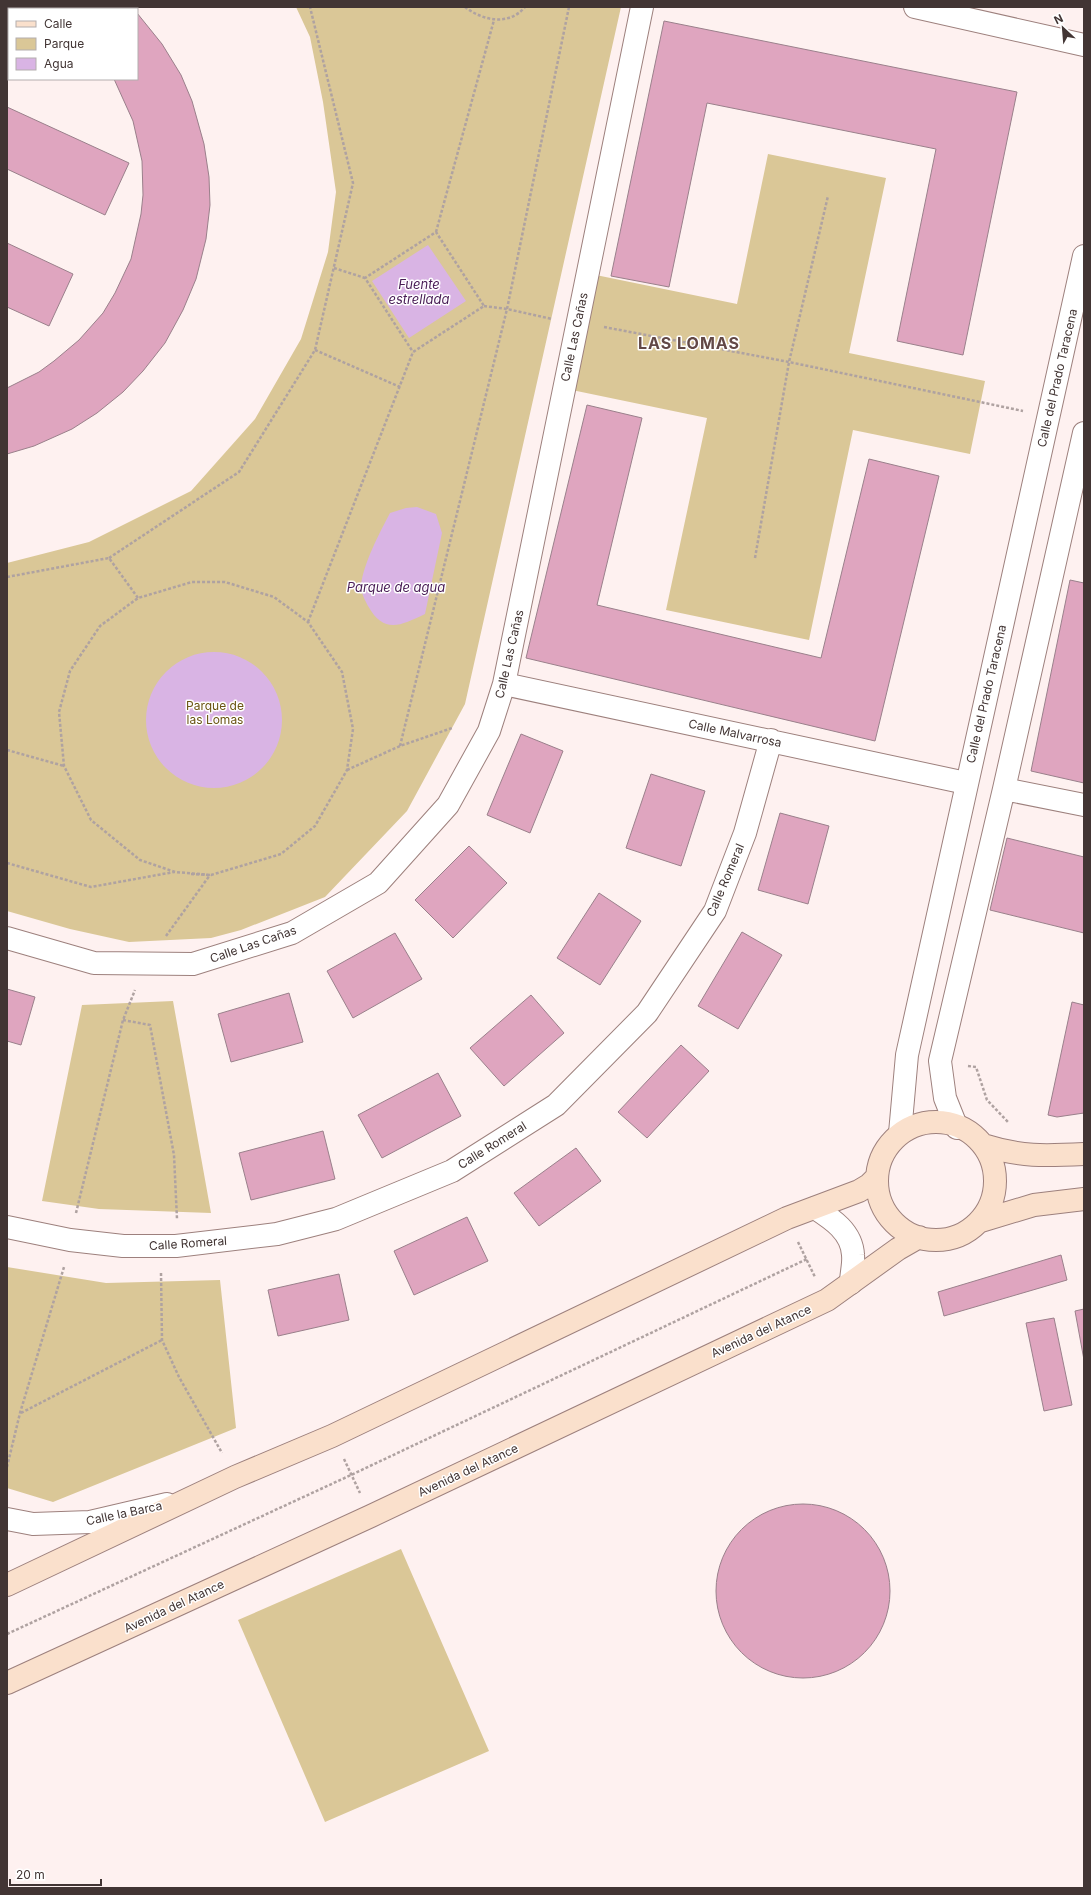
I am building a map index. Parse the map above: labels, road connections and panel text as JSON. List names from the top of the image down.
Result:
{
  "streets": {
    "main road": ["Avenida del Atance"],
    "street": [
      "Calle Las Cañas",
      "Calle del Prado Taracena",
      "Calle Malvarrosa",
      "Calle Romeral",
      "Calle la Barca"
    ]
  },
  "crossings": [
    ["Calle Las Cañas", "Calle Malvarrosa"],
    ["Calle del Prado Taracena", "Calle Malvarrosa"],
    ["Calle del Prado Taracena", "Avenida del Atance"],
    ["Calle Malvarrosa", "Calle Romeral"]
  ],
  "districts": ["LAS LOMAS"],
  "water": ["Fuente estrellada", "Parque de agua"],
  "parks": ["Parque de las Lomas"],
  "legend": ["Calle", "Parque", "Agua"],
  "scale_bar": "20 m",
  "north": "top left"
}
